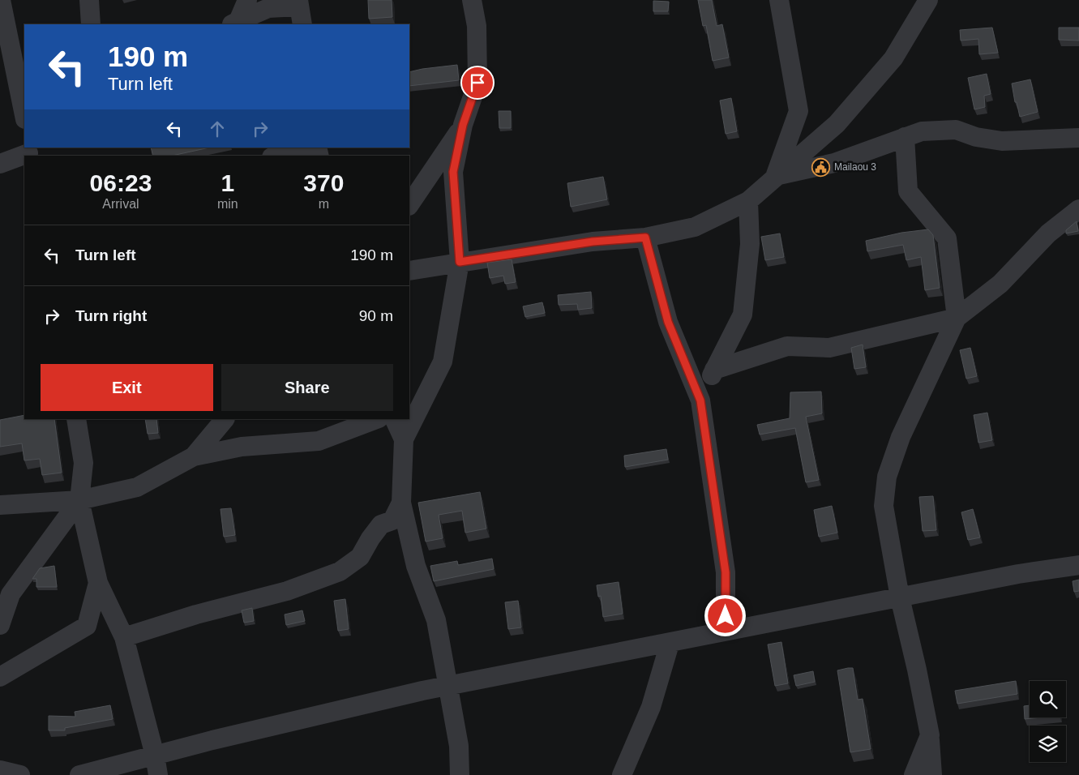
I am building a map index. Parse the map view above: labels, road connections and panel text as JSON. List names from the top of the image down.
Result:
{
  "places": {
    "public building": ["Mailaou 3"]
  },
  "page": {
    "turn": ["190 m", "Turn left"],
    "eta": [
      "06:23",
      "Arrival",
      "1",
      "min",
      "370",
      "m"
    ],
    "list": [
      {
        "name": "Turn left",
        "value": "190 m"
      },
      {
        "name": "Turn right",
        "value": "90 m"
      }
    ],
    "buttons": ["Exit", "Share"]
  }
}
